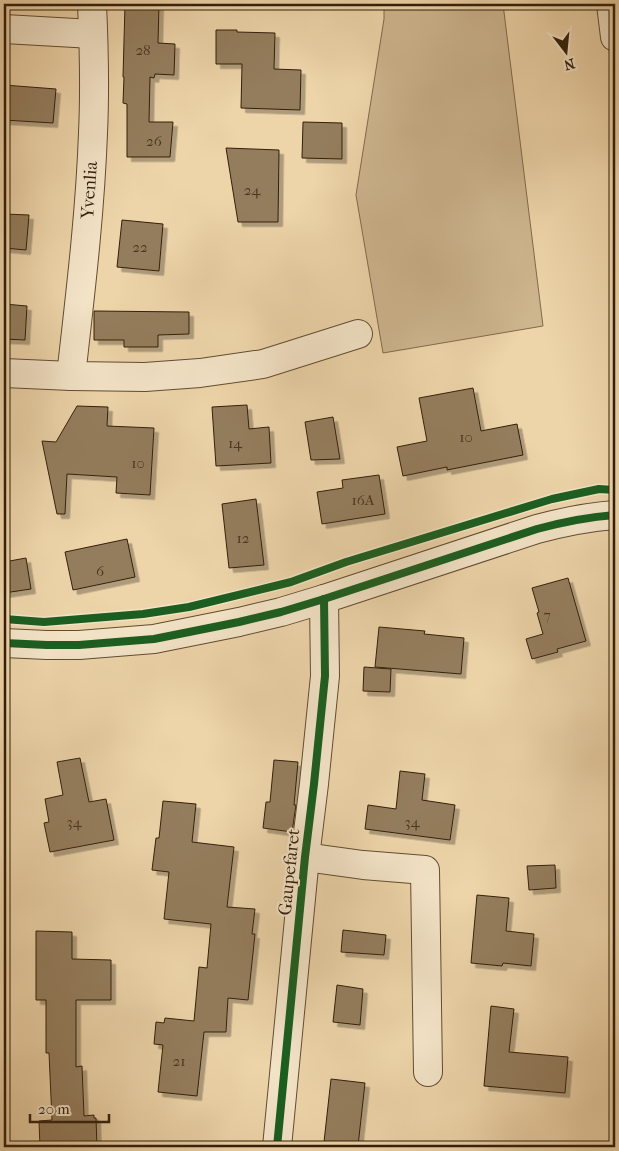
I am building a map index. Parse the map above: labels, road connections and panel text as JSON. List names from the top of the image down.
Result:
{
  "streets": {
    "street": ["Yvenlia", "Gaupefaret"]
  },
  "house_numbers": [
    "28",
    "26",
    "24",
    "22",
    "10",
    "14",
    "10",
    "16A",
    "12",
    "6",
    "7",
    "34",
    "34",
    "21"
  ],
  "scale_bar": "20 m",
  "north": "bottom"
}
